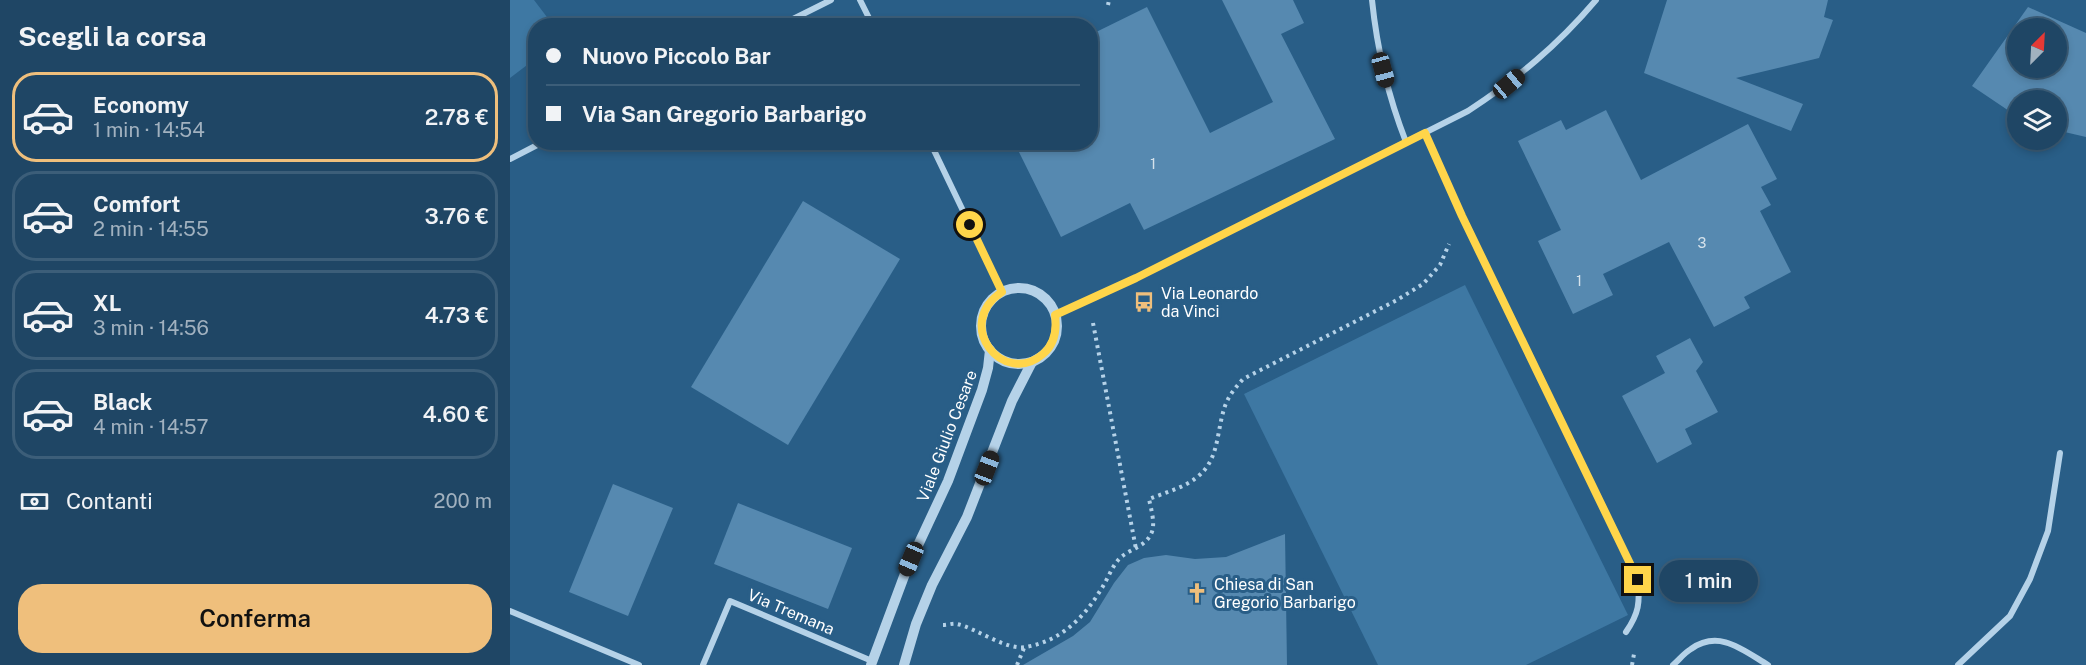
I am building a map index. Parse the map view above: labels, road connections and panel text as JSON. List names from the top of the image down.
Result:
{
  "streets": {
    "street": ["Viale Giulio Cesare", "Via Tremana"]
  },
  "crossings": [
    ["Viale Giulio Cesare", "Via Tremana"]
  ],
  "places": {
    "bus stop": ["Via Leonardo da Vinci"],
    "church": ["Chiesa di San Gregorio Barbarigo"]
  },
  "house_numbers": ["1", "3", "1"],
  "north": "top right",
  "page": {
    "heading": "Scegli la corsa",
    "banner": ["Nuovo Piccolo Bar", "Via San Gregorio Barbarigo"],
    "list": [
      {
        "name": "Economy",
        "note": "1 min · 14:54",
        "value": "2.78 €"
      },
      {
        "name": "Comfort",
        "note": "2 min · 14:55",
        "value": "3.76 €"
      },
      {
        "name": "XL",
        "note": "3 min · 14:56",
        "value": "4.73 €"
      },
      {
        "name": "Black",
        "note": "4 min · 14:57",
        "value": "4.60 €"
      }
    ],
    "pay": ["Contanti", "200 m"],
    "bubble": "1 min",
    "buttons": "Conferma"
  }
}
